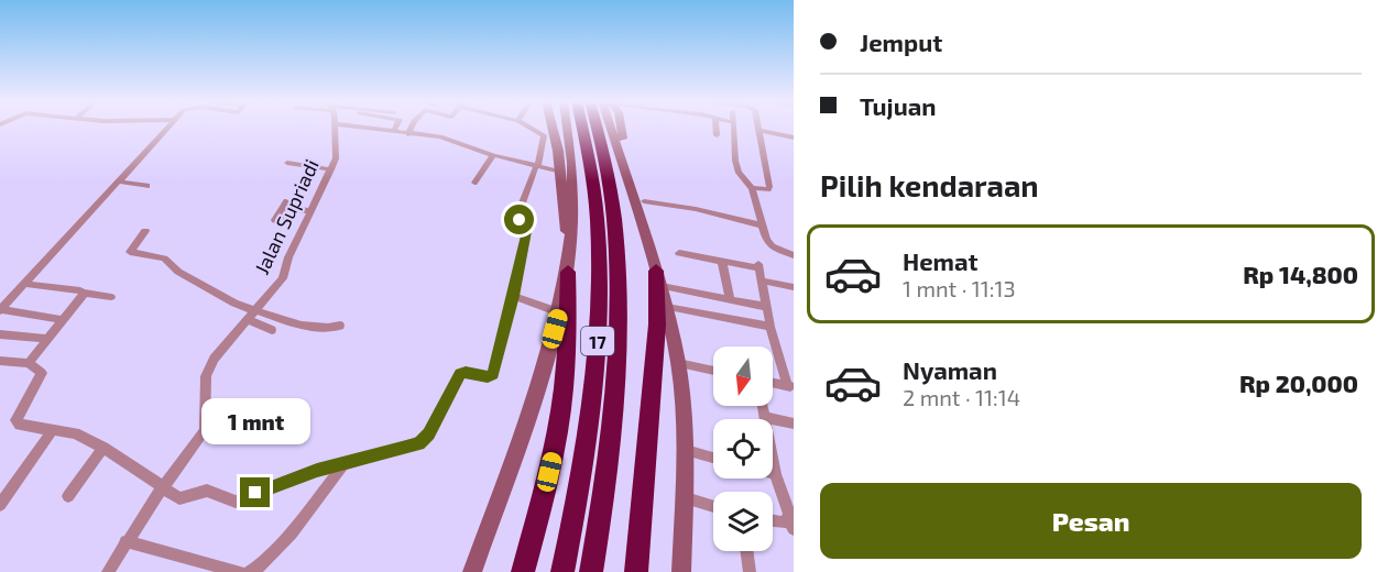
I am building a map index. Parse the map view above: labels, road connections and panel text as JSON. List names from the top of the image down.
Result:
{
  "streets": {
    "highway": ["17"],
    "street": ["Jalan Supriadi"]
  },
  "north": "bottom",
  "page": {
    "banner": ["Jemput", "Tujuan"],
    "heading": "Pilih kendaraan",
    "list": [
      {
        "name": "Hemat",
        "note": "1 mnt · 11:13",
        "value": "Rp 14,800"
      },
      {
        "name": "Nyaman",
        "note": "2 mnt · 11:14",
        "value": "Rp 20,000"
      }
    ],
    "bubble": "1 mnt",
    "buttons": "Pesan"
  }
}
